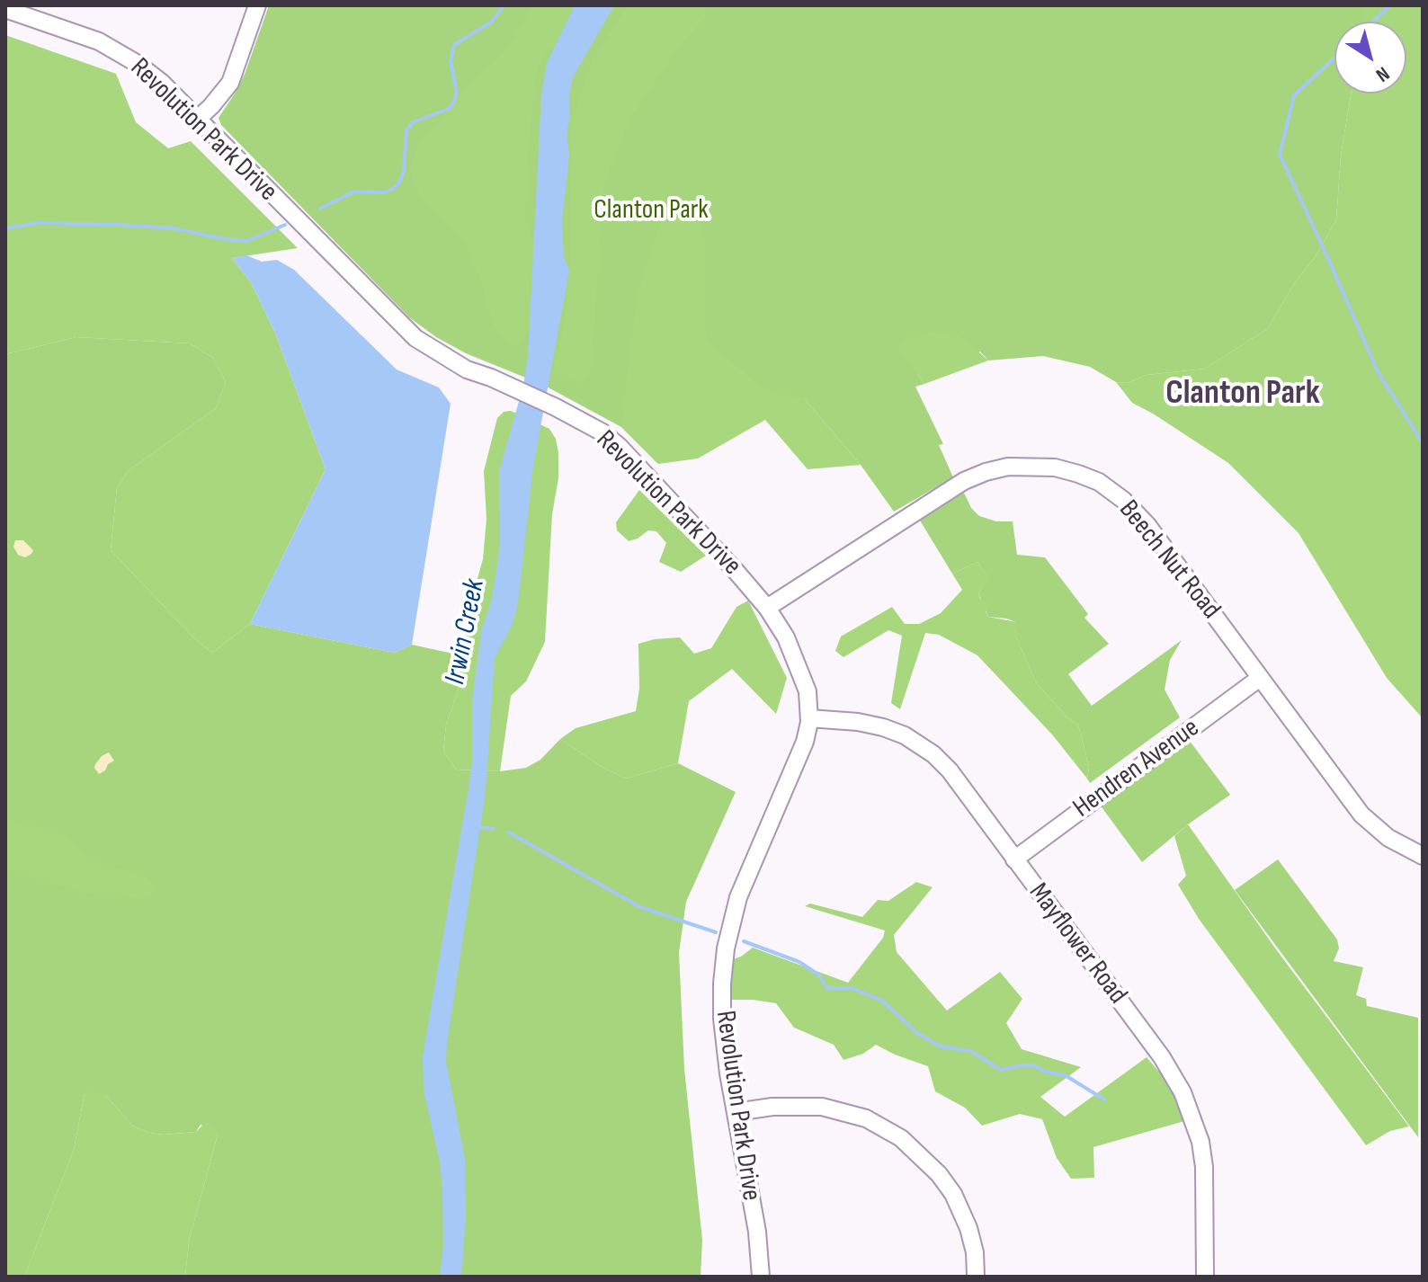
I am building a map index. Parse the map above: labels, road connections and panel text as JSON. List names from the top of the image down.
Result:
{
  "streets": {
    "street": [
      "Revolution Park Drive",
      "Beech Nut Road",
      "Hendren Avenue",
      "Mayflower Road"
    ]
  },
  "crossings": [
    ["Revolution Park Drive", "Beech Nut Road"],
    ["Revolution Park Drive", "Mayflower Road"],
    ["Beech Nut Road", "Hendren Avenue"],
    ["Hendren Avenue", "Mayflower Road"]
  ],
  "districts": ["Clanton Park"],
  "water": ["Irwin Creek"],
  "parks": ["Clanton Park"],
  "north": "bottom right"
}
